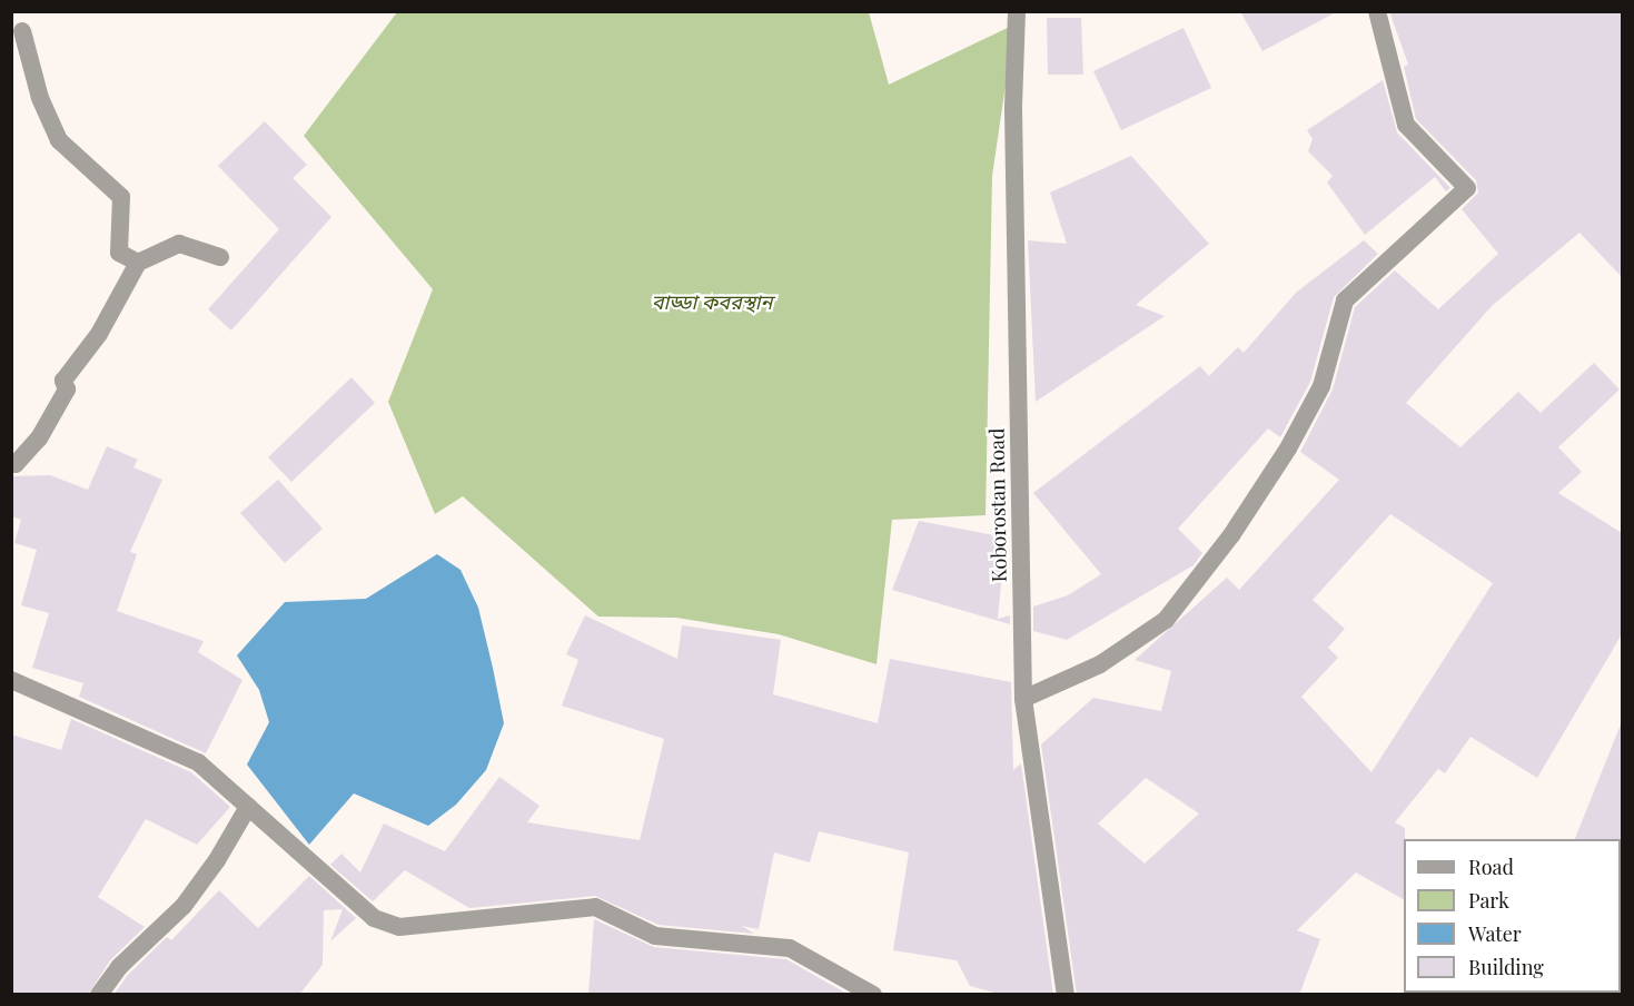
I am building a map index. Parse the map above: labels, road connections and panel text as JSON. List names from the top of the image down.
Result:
{
  "streets": {
    "street": ["Koborostan Road"]
  },
  "parks": ["বাড্ডা কবরস্থান"],
  "legend": [
    "Road",
    "Park",
    "Water",
    "Building"
  ]
}
